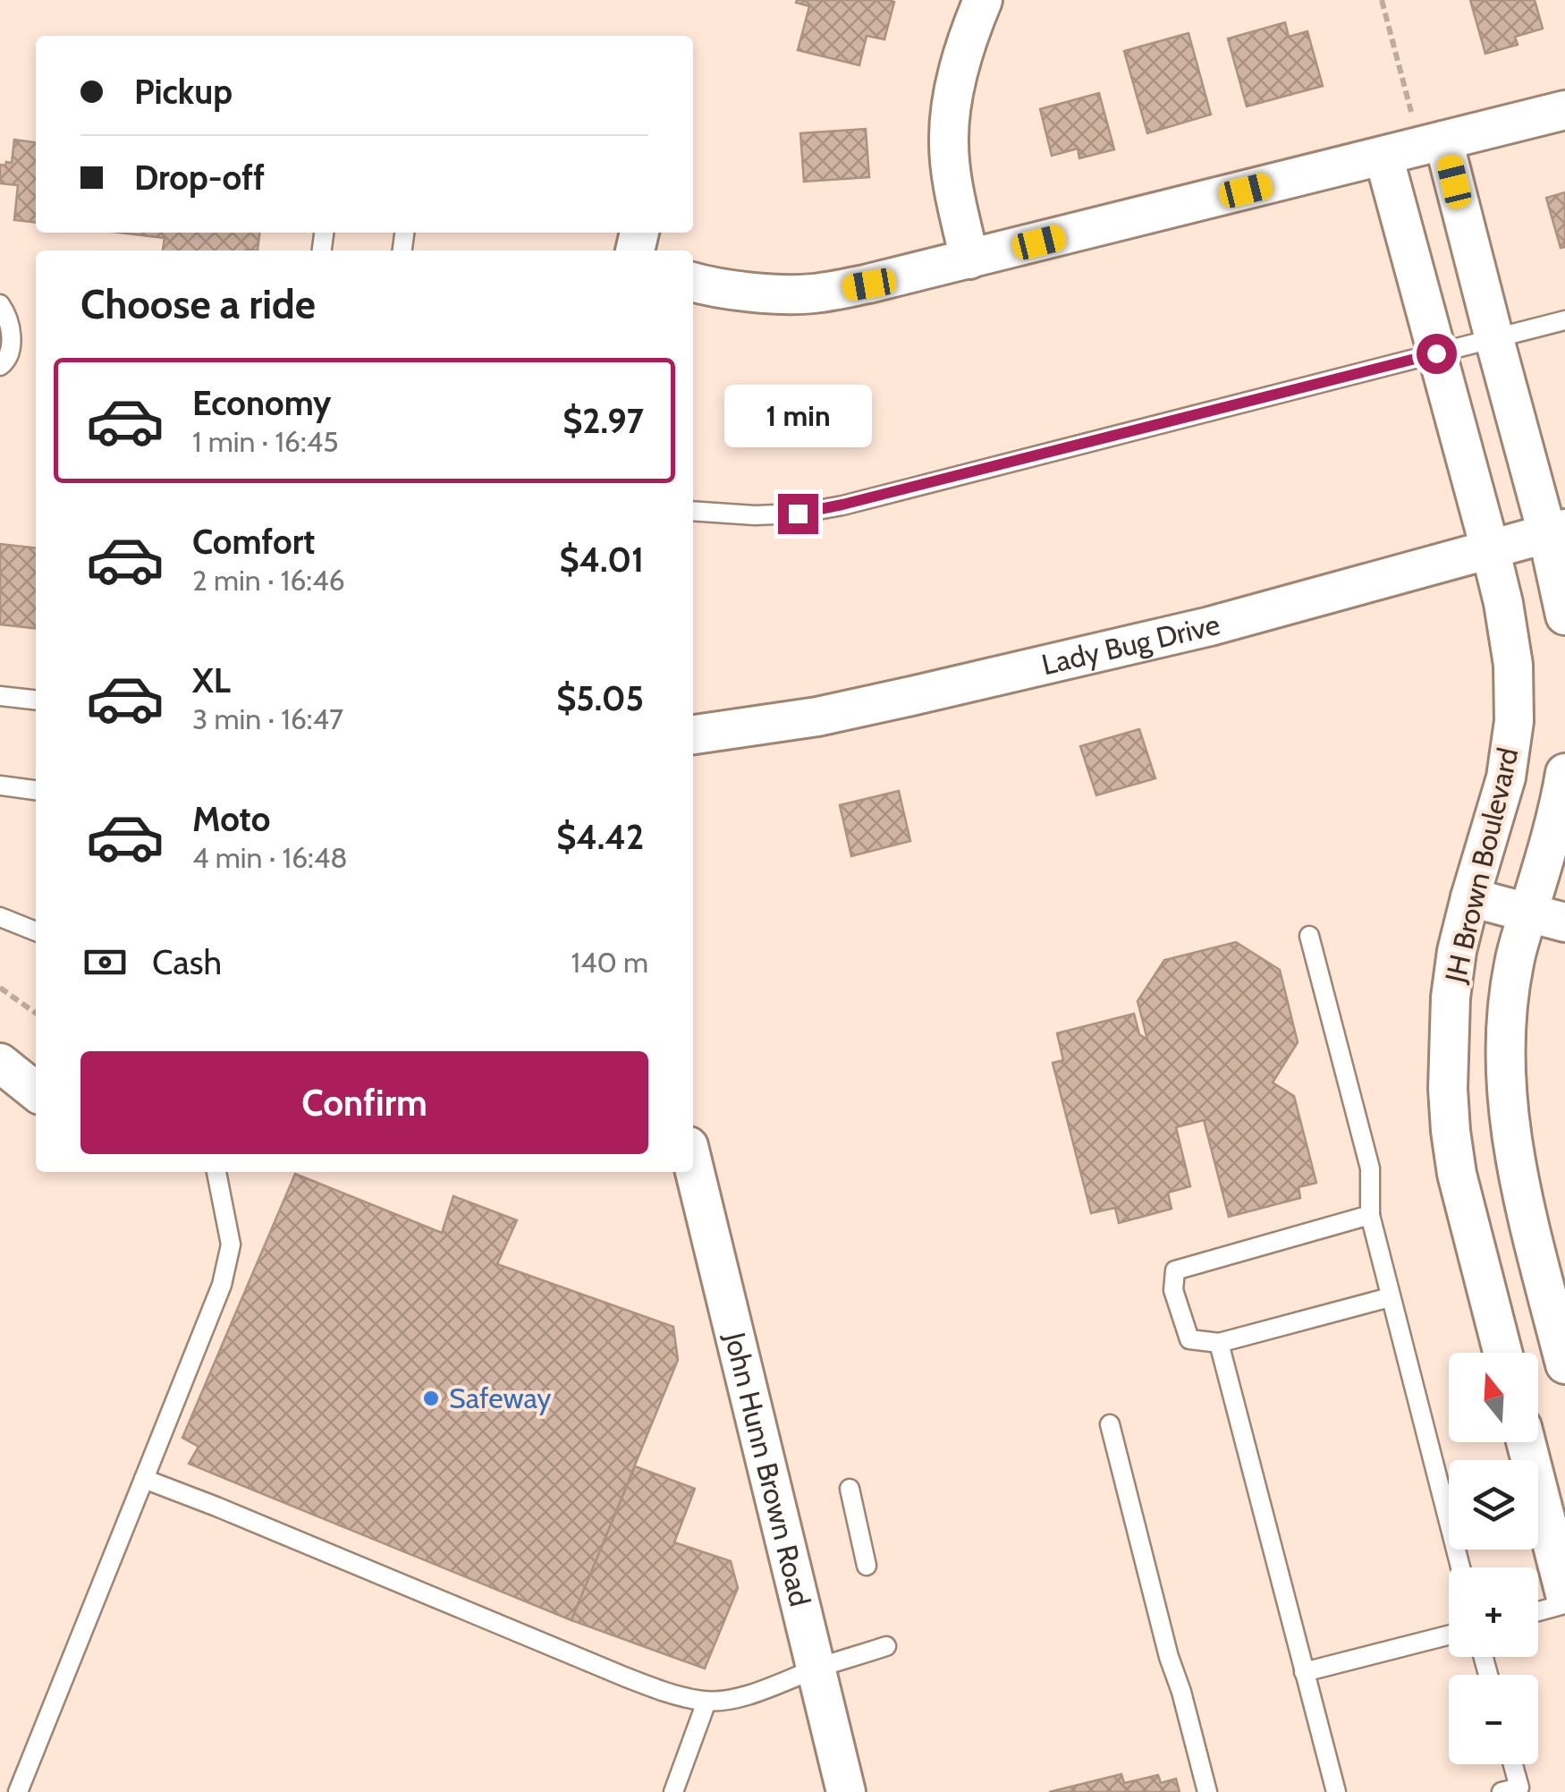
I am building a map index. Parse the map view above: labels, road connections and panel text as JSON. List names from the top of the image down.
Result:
{
  "streets": {
    "street": ["Lady Bug Drive", "JH Brown Boulevard", "John Hunn Brown Road"]
  },
  "crossings": [
    ["Lady Bug Drive", "JH Brown Boulevard"]
  ],
  "places": ["Safeway"],
  "north": "top",
  "page": {
    "banner": ["Pickup", "Drop-off"],
    "heading": "Choose a ride",
    "list": [
      {
        "name": "Economy",
        "note": "1 min · 16:45",
        "value": "$2.97"
      },
      {
        "name": "Comfort",
        "note": "2 min · 16:46",
        "value": "$4.01"
      },
      {
        "name": "XL",
        "note": "3 min · 16:47",
        "value": "$5.05"
      },
      {
        "name": "Moto",
        "note": "4 min · 16:48",
        "value": "$4.42"
      }
    ],
    "bubble": "1 min",
    "pay": ["Cash", "140 m"],
    "buttons": "Confirm",
    "map_buttons": ["+", "−"]
  }
}
